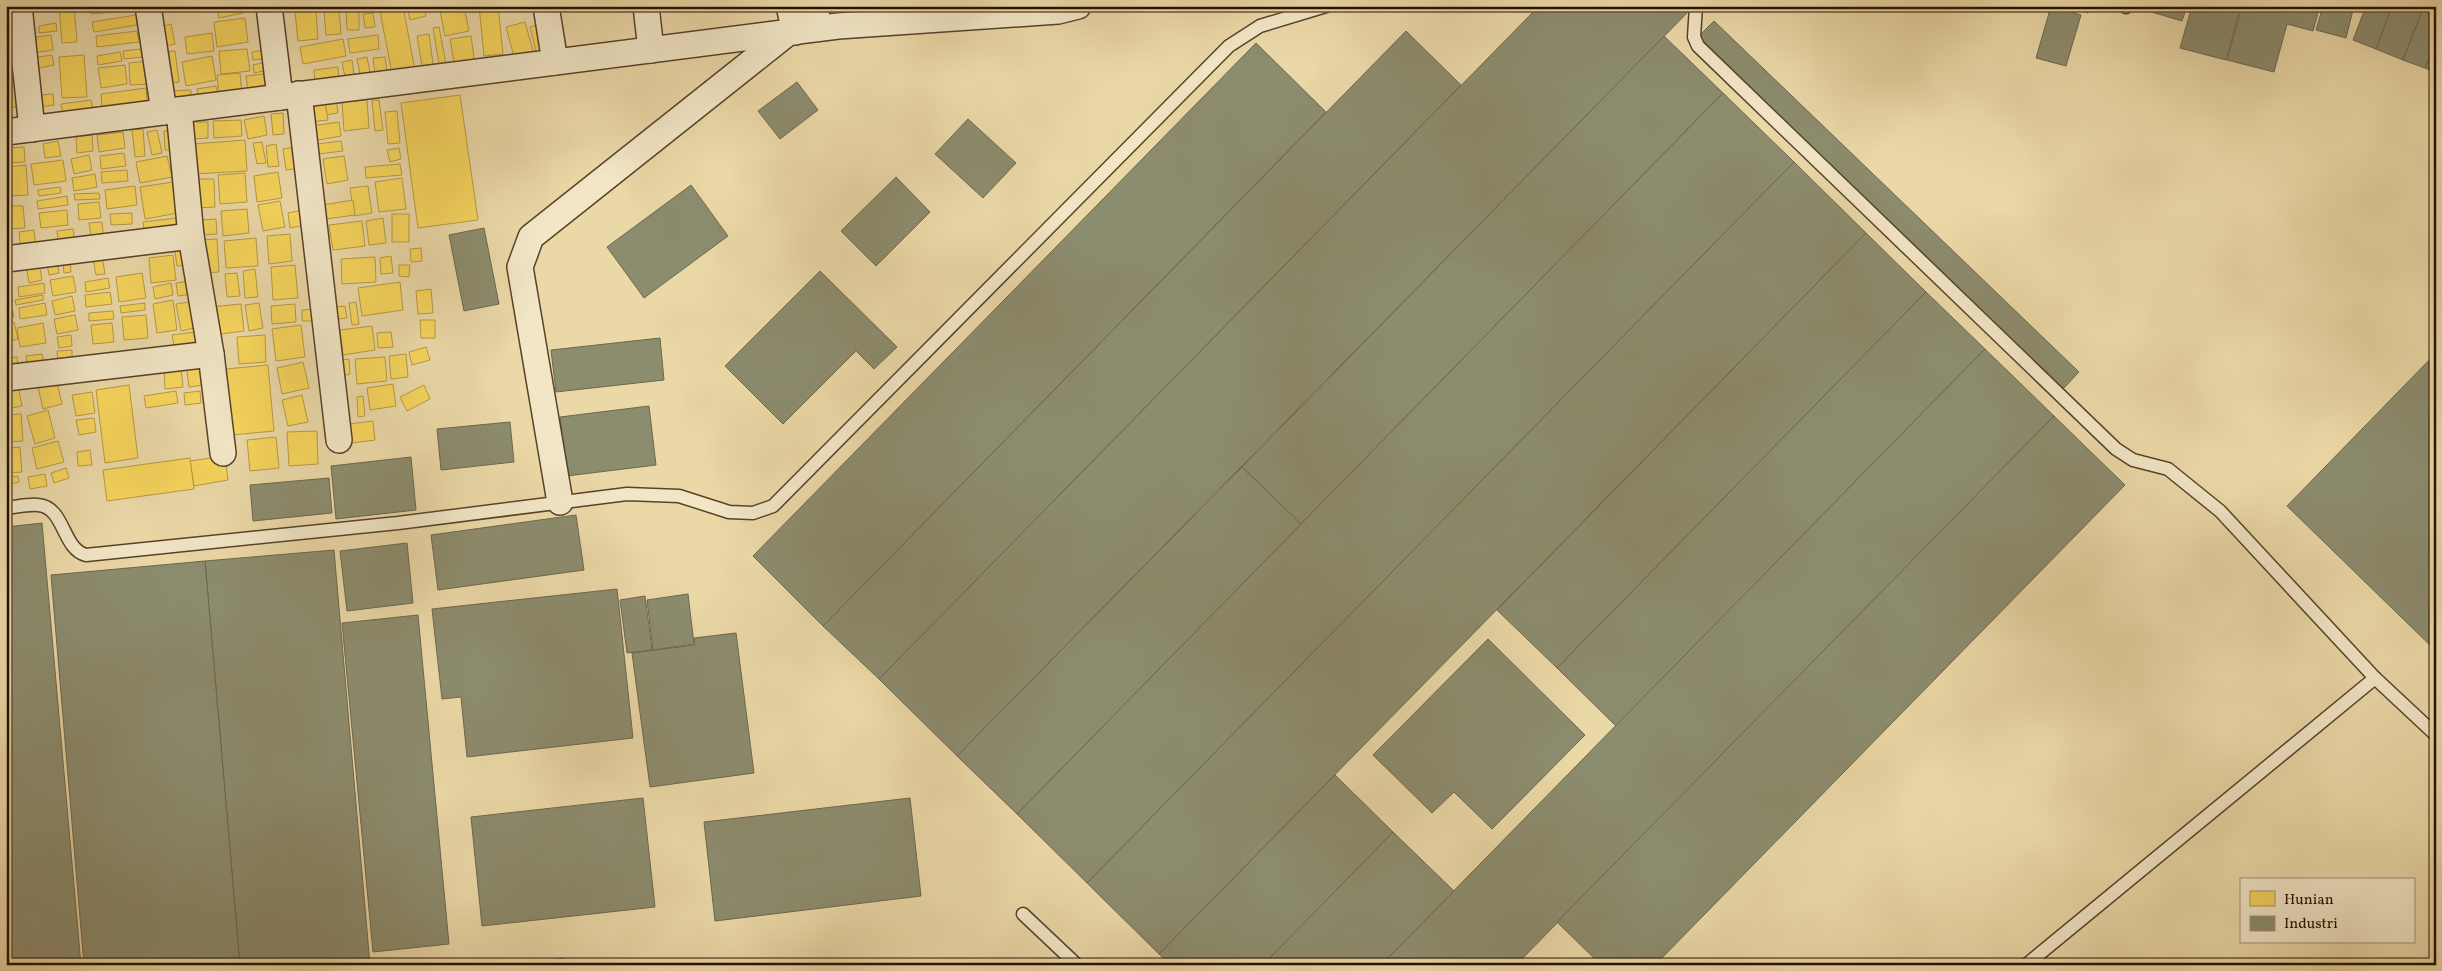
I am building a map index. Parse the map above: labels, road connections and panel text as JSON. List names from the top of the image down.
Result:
{
  "legend": ["Hunian", "Industri"]
}
